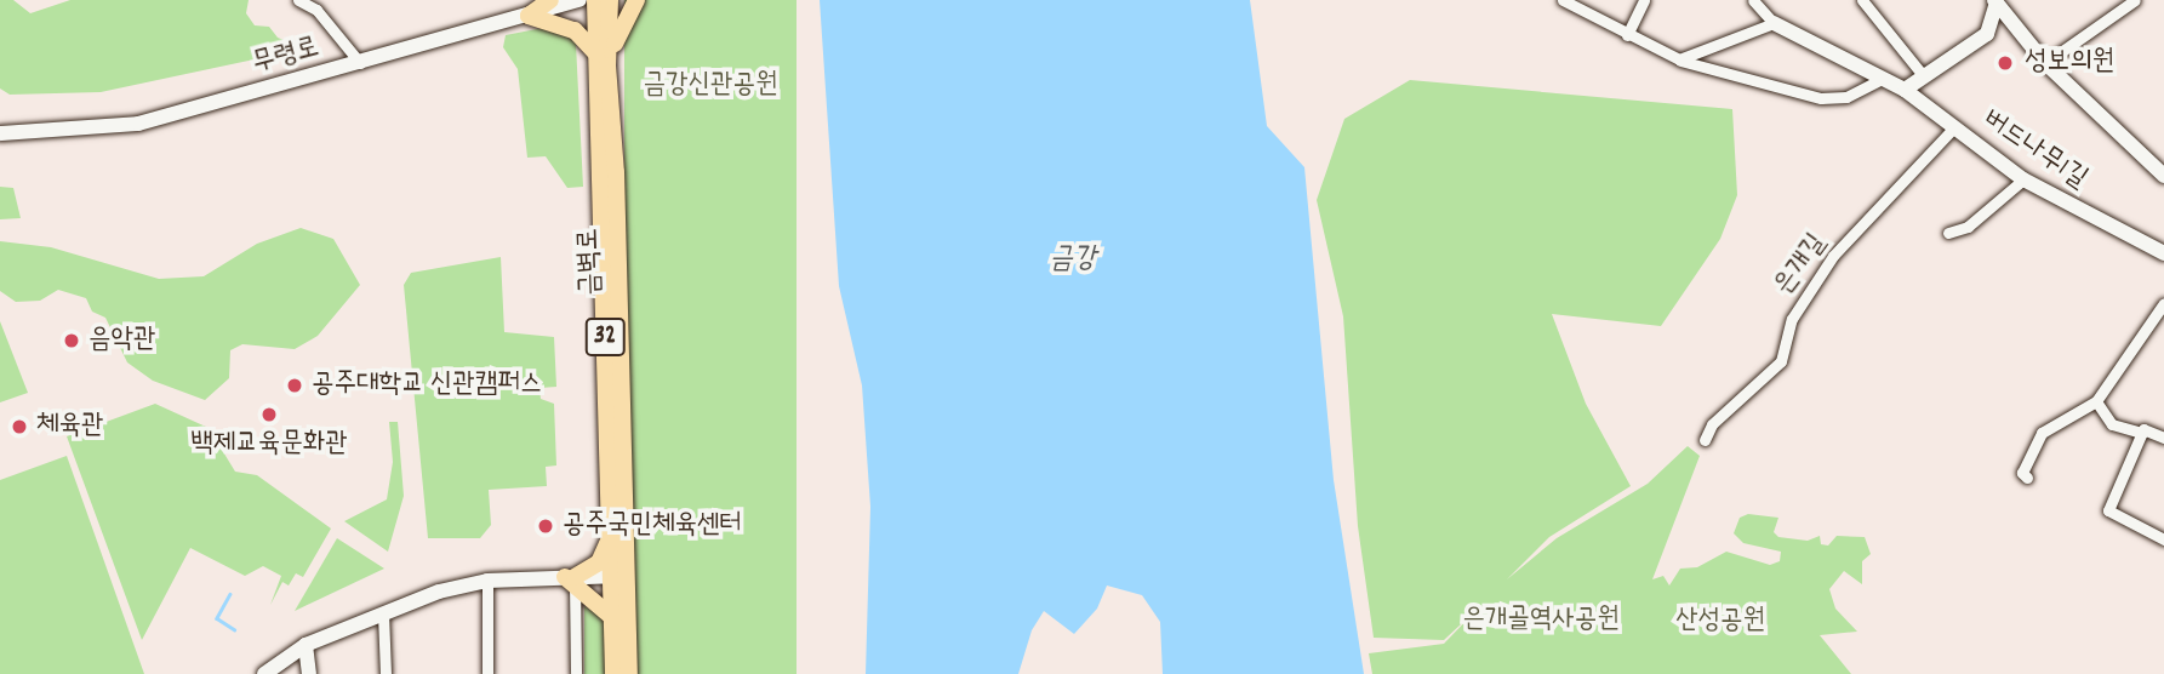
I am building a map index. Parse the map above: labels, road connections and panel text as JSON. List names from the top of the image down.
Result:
{
  "streets": {
    "main road": ["금벽로", "32"],
    "street": ["무령로", "버드나무1길", "은개길"]
  },
  "crossings": [
    ["버드나무1길", "은개길"]
  ],
  "water": ["금강"],
  "parks": ["금강신관공원", "은개골역사공원", "산성공원"],
  "places": [
    "성보의원",
    "음악관",
    "공주대학교 신관캠퍼스",
    "백제교육문화관",
    "체육관",
    "공주국민체육센터"
  ]
}
